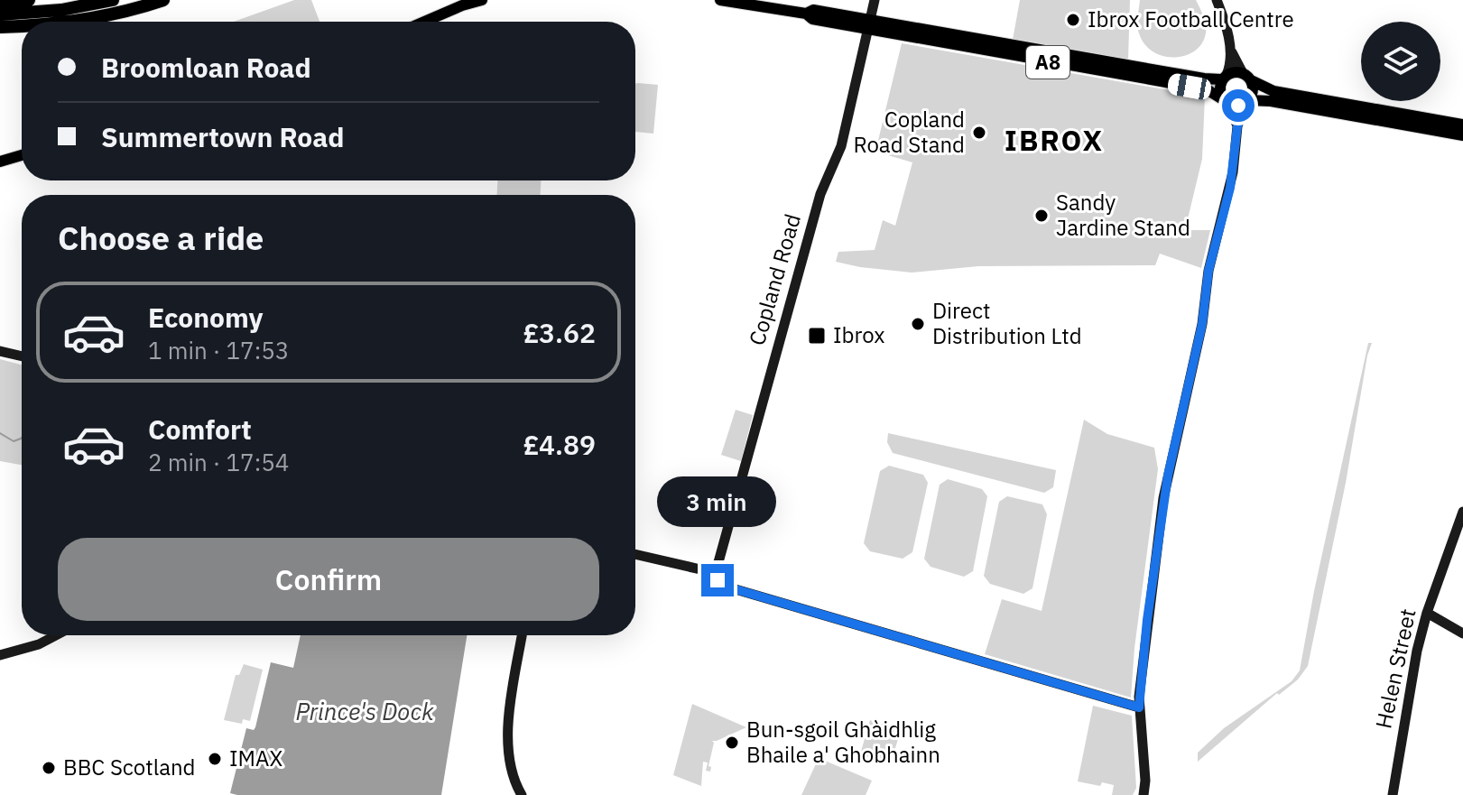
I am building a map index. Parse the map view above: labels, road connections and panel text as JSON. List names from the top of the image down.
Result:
{
  "streets": {
    "main road": ["A8"],
    "street": ["Copland Road", "Helen Street"]
  },
  "crossings": [
    ["A8", "Copland Road"]
  ],
  "districts": ["IBROX"],
  "water": ["Prince's Dock"],
  "places": {
    "other": [
      "Ibrox Football Centre",
      "Copland Road Stand",
      "Sandy Jardine Stand",
      "Direct Distribution Ltd",
      "Bun-sgoil Ghàidhlig Bhaile a' Ghobhainn",
      "IMAX",
      "BBC Scotland"
    ],
    "transit": ["Ibrox"]
  },
  "page": {
    "banner": ["Broomloan Road", "Summertown Road"],
    "heading": "Choose a ride",
    "list": [
      {
        "name": "Economy",
        "note": "1 min · 17:53",
        "value": "£3.62"
      },
      {
        "name": "Comfort",
        "note": "2 min · 17:54",
        "value": "£4.89"
      }
    ],
    "bubble": "3 min",
    "buttons": "Confirm"
  }
}
